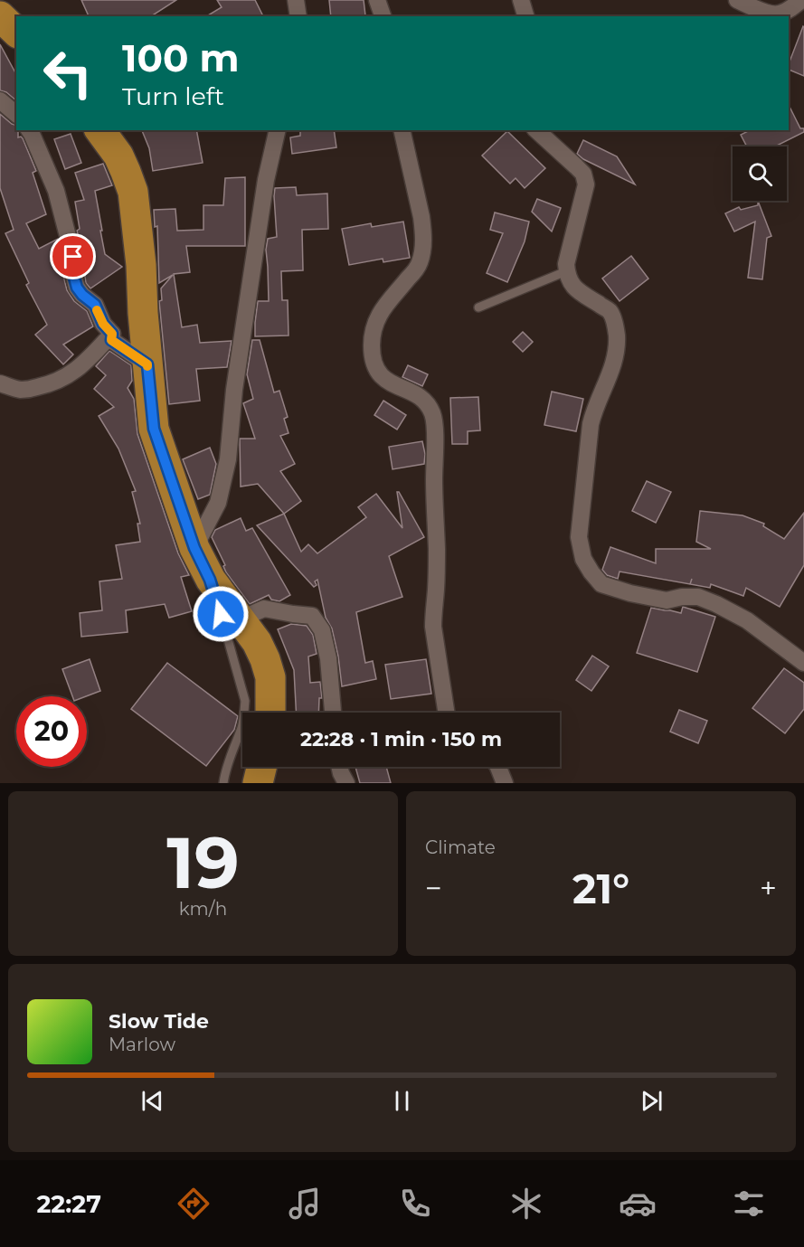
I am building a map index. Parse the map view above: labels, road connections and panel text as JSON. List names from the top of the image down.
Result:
{
  "page": {
    "turn": ["100 m", "Turn left"],
    "limit": "20",
    "trip": "22:28 · 1 min · 150 m",
    "tile": [
      ["19", "km/h"],
      "Climate"
    ],
    "heat": ["−", "21°", "+"],
    "song": ["Slow Tide", "Marlow"],
    "tabs": "22:27"
  }
}
